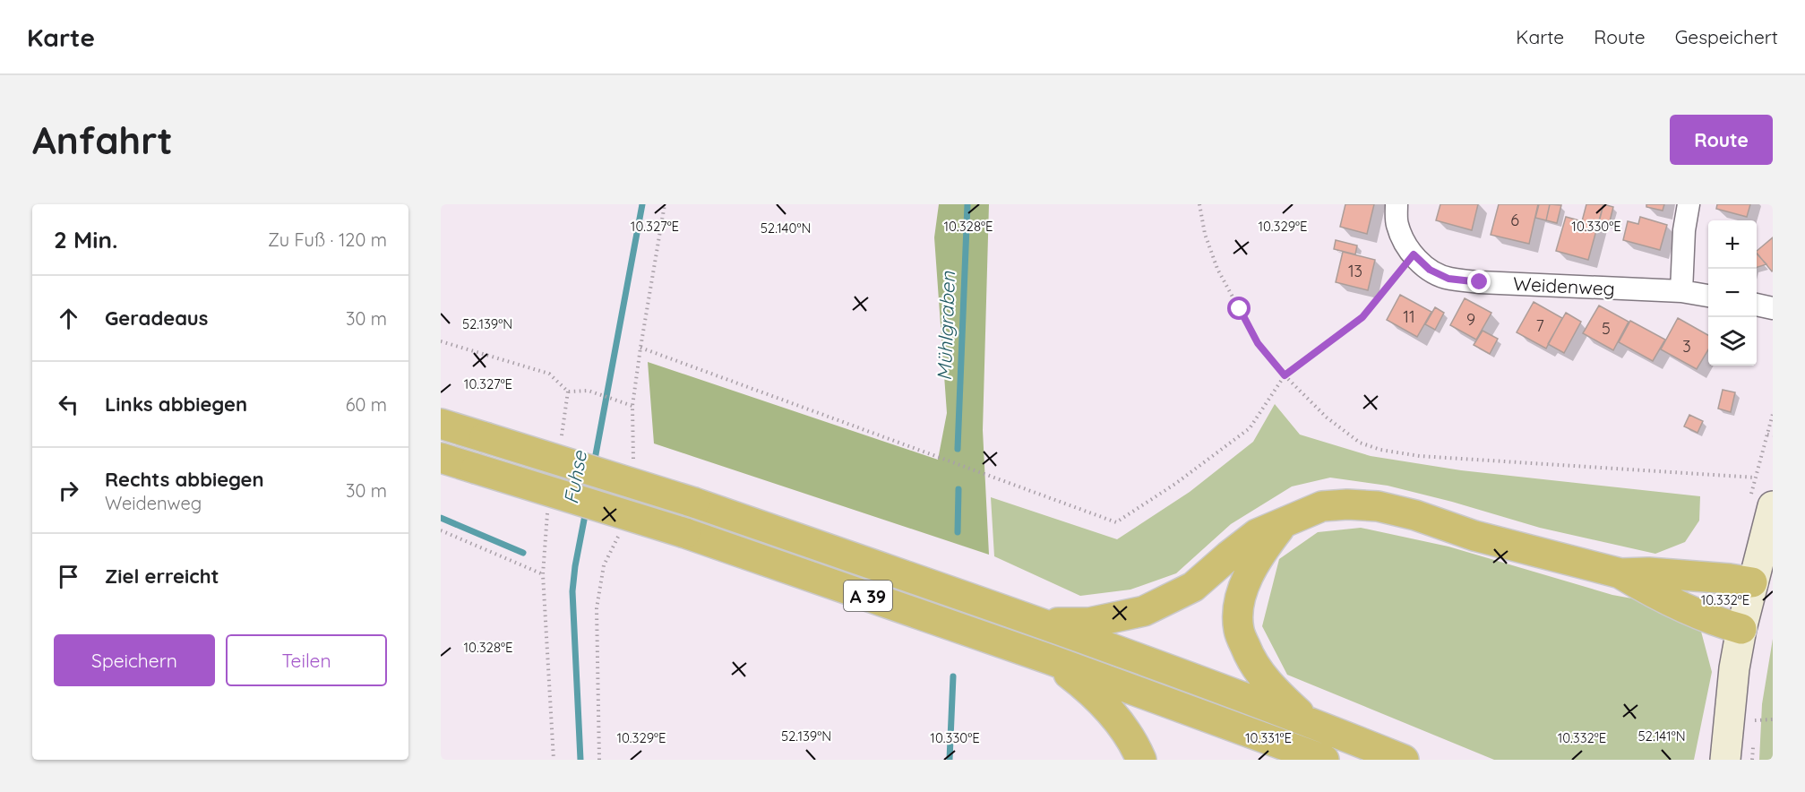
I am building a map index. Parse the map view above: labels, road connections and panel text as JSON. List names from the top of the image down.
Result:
{
  "streets": {
    "highway": ["A 39"],
    "street": ["Weidenweg"]
  },
  "water": ["Mühlgraben", "Fuhse"],
  "house_numbers": [
    "6",
    "13",
    "11",
    "9",
    "7",
    "5",
    "3"
  ],
  "page": {
    "header": "Karte",
    "nav": ["Karte", "Route", "Gespeichert"],
    "buttons": [
      "Route",
      ["Speichern", "Teilen"]
    ],
    "title": "Anfahrt",
    "heading": ["2 Min.", "Zu Fuß · 120 m"],
    "map_buttons": ["+", "−"],
    "list": [
      ["Geradeaus", "30 m"],
      ["Links abbiegen", "60 m"],
      ["Rechts abbiegen", "Weidenweg", "30 m"],
      "Ziel erreicht"
    ]
  },
  "coordinates": [
    "10.327°E",
    "10.328°E",
    "10.329°E",
    "10.330°E",
    "52.140°N",
    "52.139°N",
    "10.332°E",
    "52.141°N",
    "10.331°E"
  ]
}
